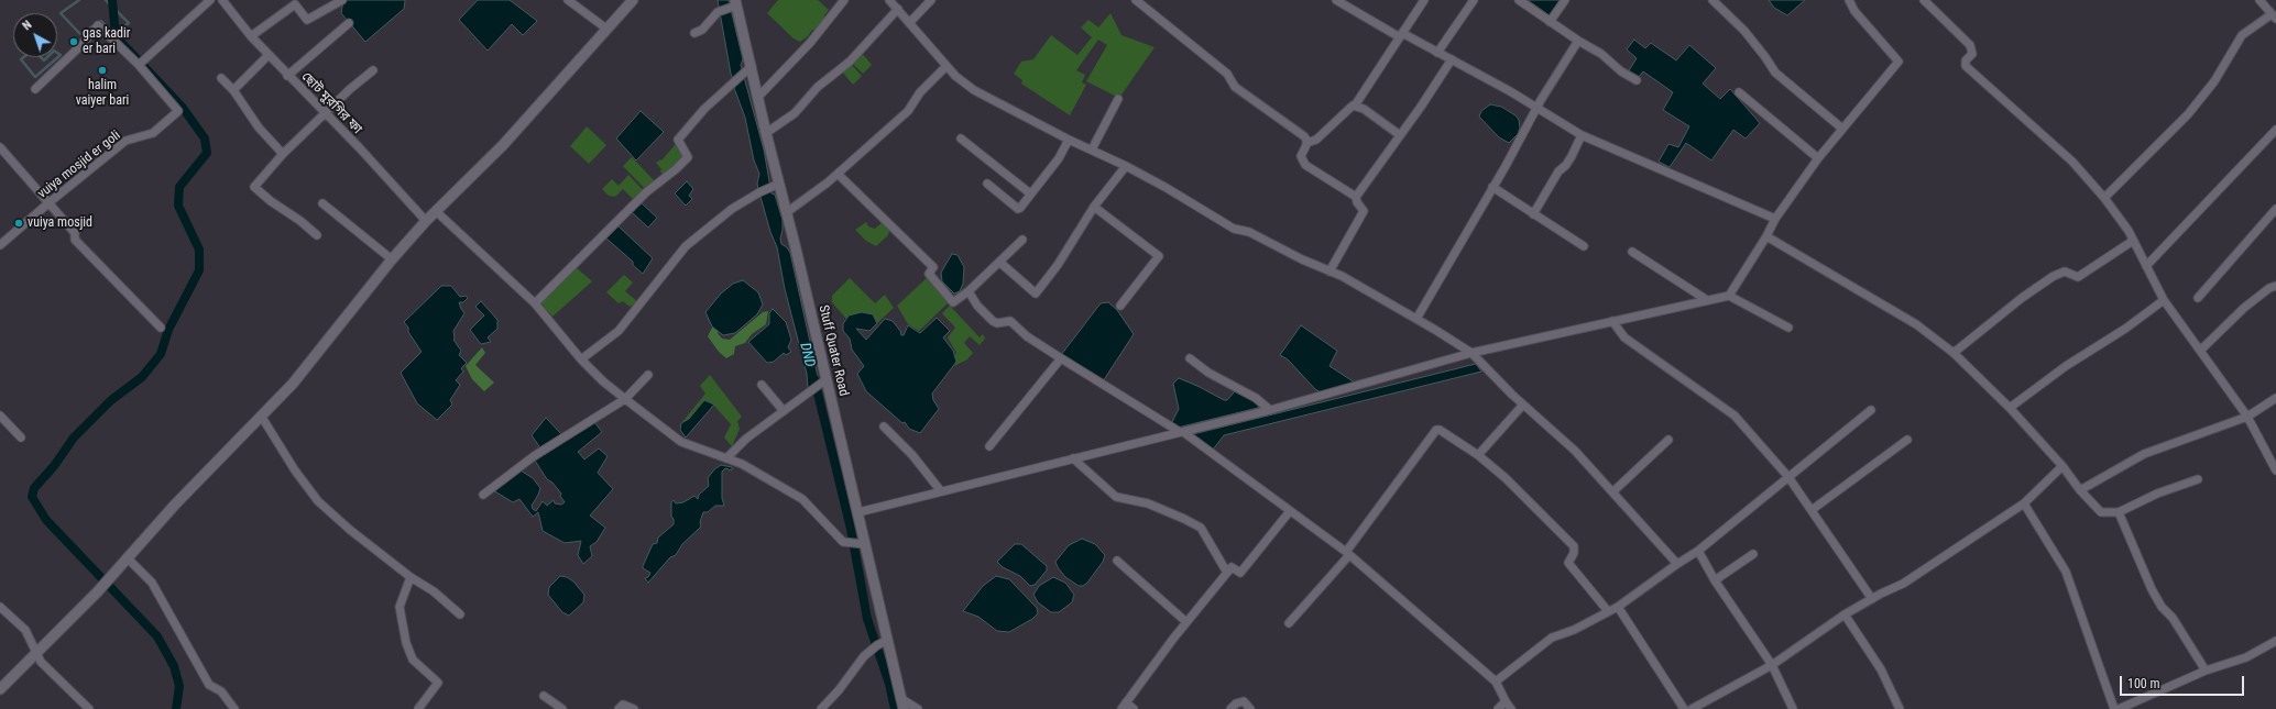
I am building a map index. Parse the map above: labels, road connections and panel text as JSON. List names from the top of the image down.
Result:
{
  "streets": {
    "street": ["ছোট মুরগির ফা", "vuiya mosjid er goli", "Stuff Quater Road"]
  },
  "water": ["DND"],
  "places": ["gas kadir er bari", "halim vaiyer bari", "vuiya mosjid"],
  "scale_bar": "100 m",
  "north": "top left"
}
